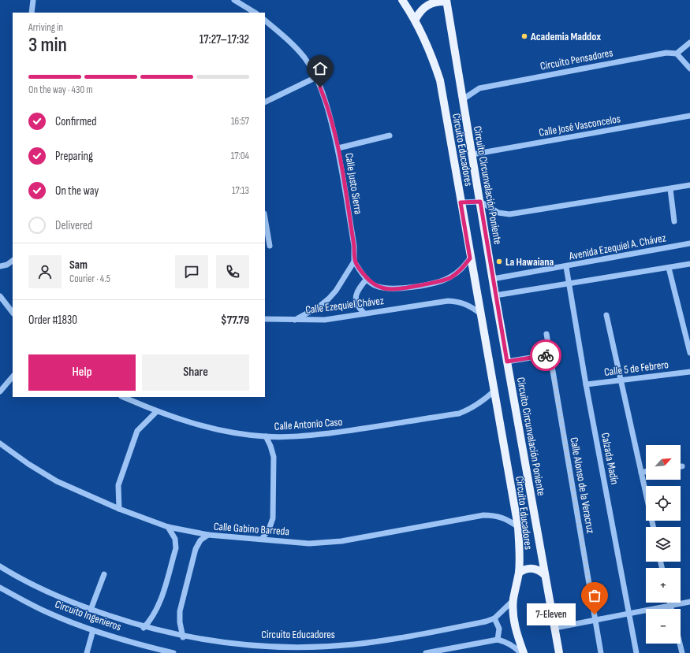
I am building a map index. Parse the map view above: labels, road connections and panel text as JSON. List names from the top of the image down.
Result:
{
  "streets": {
    "main road": ["Circuito Educadores", "Circuito Circunvalación Poniente"],
    "street": [
      "Circuito Pensadores",
      "Calle José Vasconcelos",
      "Calle Justo Sierra",
      "Avenida Ezequiel A. Chávez",
      "Calle Ezequiel Chávez",
      "Calle 5 de Febrero",
      "Calle Antonio Caso",
      "Calzada Madín",
      "Calle Alonso de la Veracruz",
      "Calle Gabino Barreda",
      "Circuito Ingenieros"
    ]
  },
  "crossings": [
    ["Circuito Pensadores", "Circuito Circunvalación Poniente"],
    ["Calle José Vasconcelos", "Circuito Circunvalación Poniente"],
    ["Circuito Educadores", "Calle Ezequiel Chávez"],
    ["Circuito Educadores", "Calle Antonio Caso"],
    ["Circuito Educadores", "Calle Gabino Barreda"],
    ["Circuito Circunvalación Poniente", "Avenida Ezequiel A. Chávez"],
    ["Avenida Ezequiel A. Chávez", "Calzada Madín"],
    ["Calle 5 de Febrero", "Calzada Madín"]
  ],
  "places": ["Academia Maddox", "La Hawaiana", "7-Eleven"],
  "north": "top right",
  "page": {
    "heading": ["3 min", "Arriving in", "17:27–17:32"],
    "panel": [
      "Sam",
      "Courier · 4.5",
      "Order #1830",
      "$77.79"
    ],
    "bar": "On the way · 430 m",
    "list": [
      ["Confirmed", "16:57"],
      ["Preparing", "17:04"],
      ["On the way", "17:13"],
      "Delivered"
    ],
    "buttons": ["Help", "Share"],
    "map_buttons": ["+", "−"],
    "bubble": "7-Eleven"
  }
}
